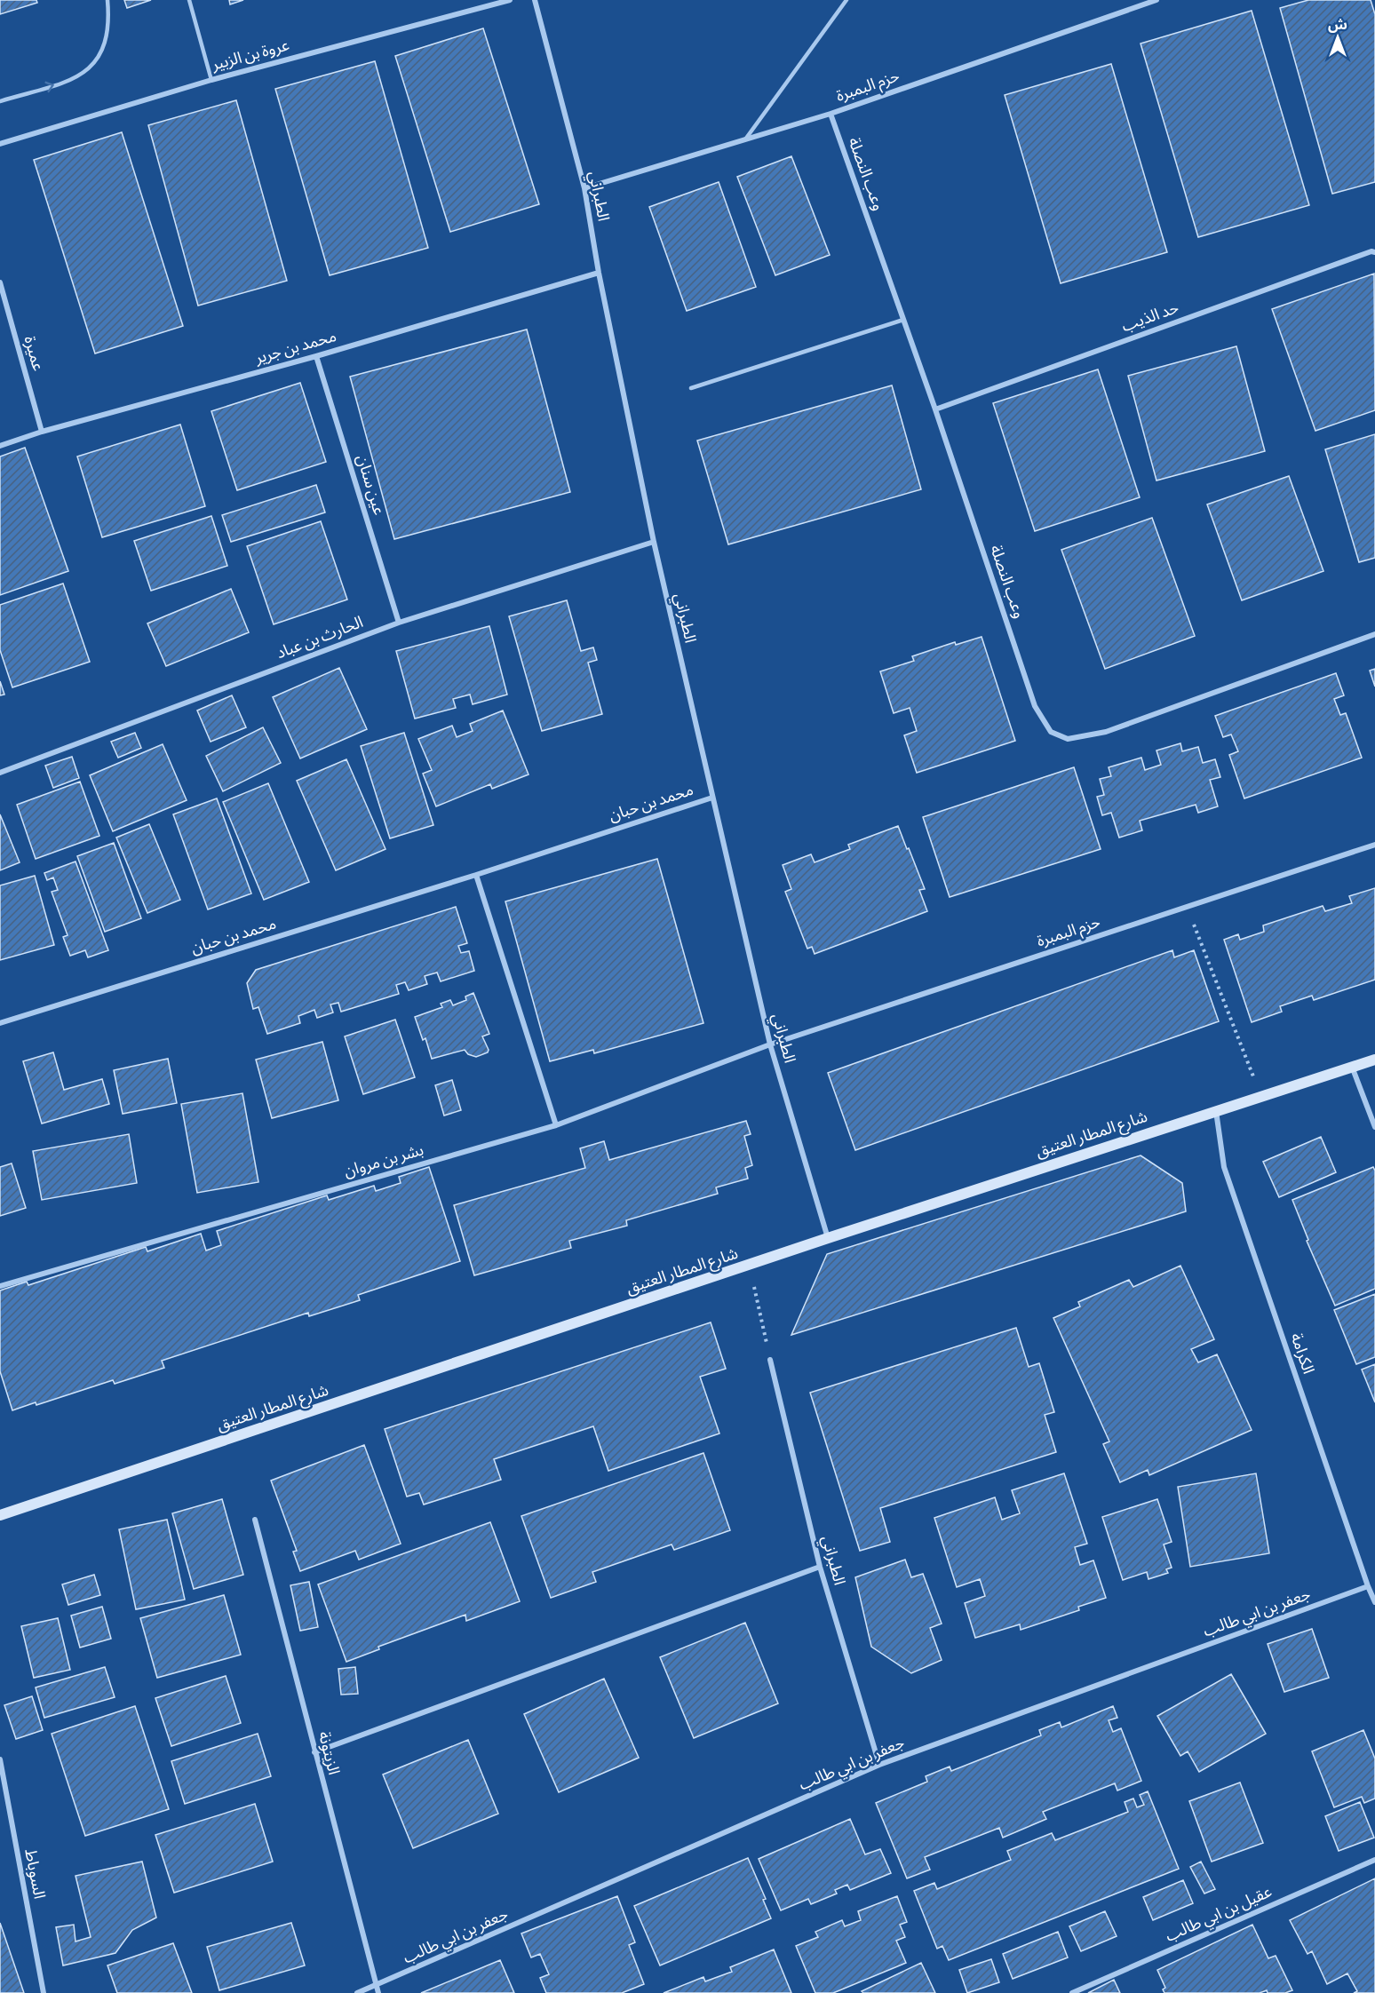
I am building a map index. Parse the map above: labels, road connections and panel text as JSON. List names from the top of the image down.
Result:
{
  "streets": {
    "street": [
      "عروة بن الزبير",
      "حزم البمبرة",
      "وعب النصلة",
      "الطبراني",
      "حد الذيب",
      "محمد بن جرير",
      "عميرة",
      "عين سنان",
      "الحارث بن عباد",
      "محمد بن حبان",
      "شارع المطار العتيق",
      "بشر بن مروان",
      "الكرامة",
      "جعفر بن ابي طالب",
      "الزيتونة",
      "السوباط",
      "عقيل بن ابي طالب"
    ]
  },
  "crossings": [
    ["حزم البمبرة", "وعب النصلة"],
    ["حزم البمبرة", "الطبراني"],
    ["حزم البمبرة", "بشر بن مروان"],
    ["وعب النصلة", "حد الذيب"],
    ["الطبراني", "محمد بن جرير"],
    ["الطبراني", "الحارث بن عباد"],
    ["الطبراني", "محمد بن حبان"],
    ["الطبراني", "شارع المطار العتيق"],
    ["الطبراني", "بشر بن مروان"],
    ["الطبراني", "جعفر بن ابي طالب"],
    ["محمد بن جرير", "عميرة"],
    ["محمد بن جرير", "عين سنان"],
    ["عين سنان", "الحارث بن عباد"],
    ["شارع المطار العتيق", "الكرامة"],
    ["الكرامة", "جعفر بن ابي طالب"],
    ["جعفر بن ابي طالب", "الزيتونة"]
  ],
  "north": "top"
}
